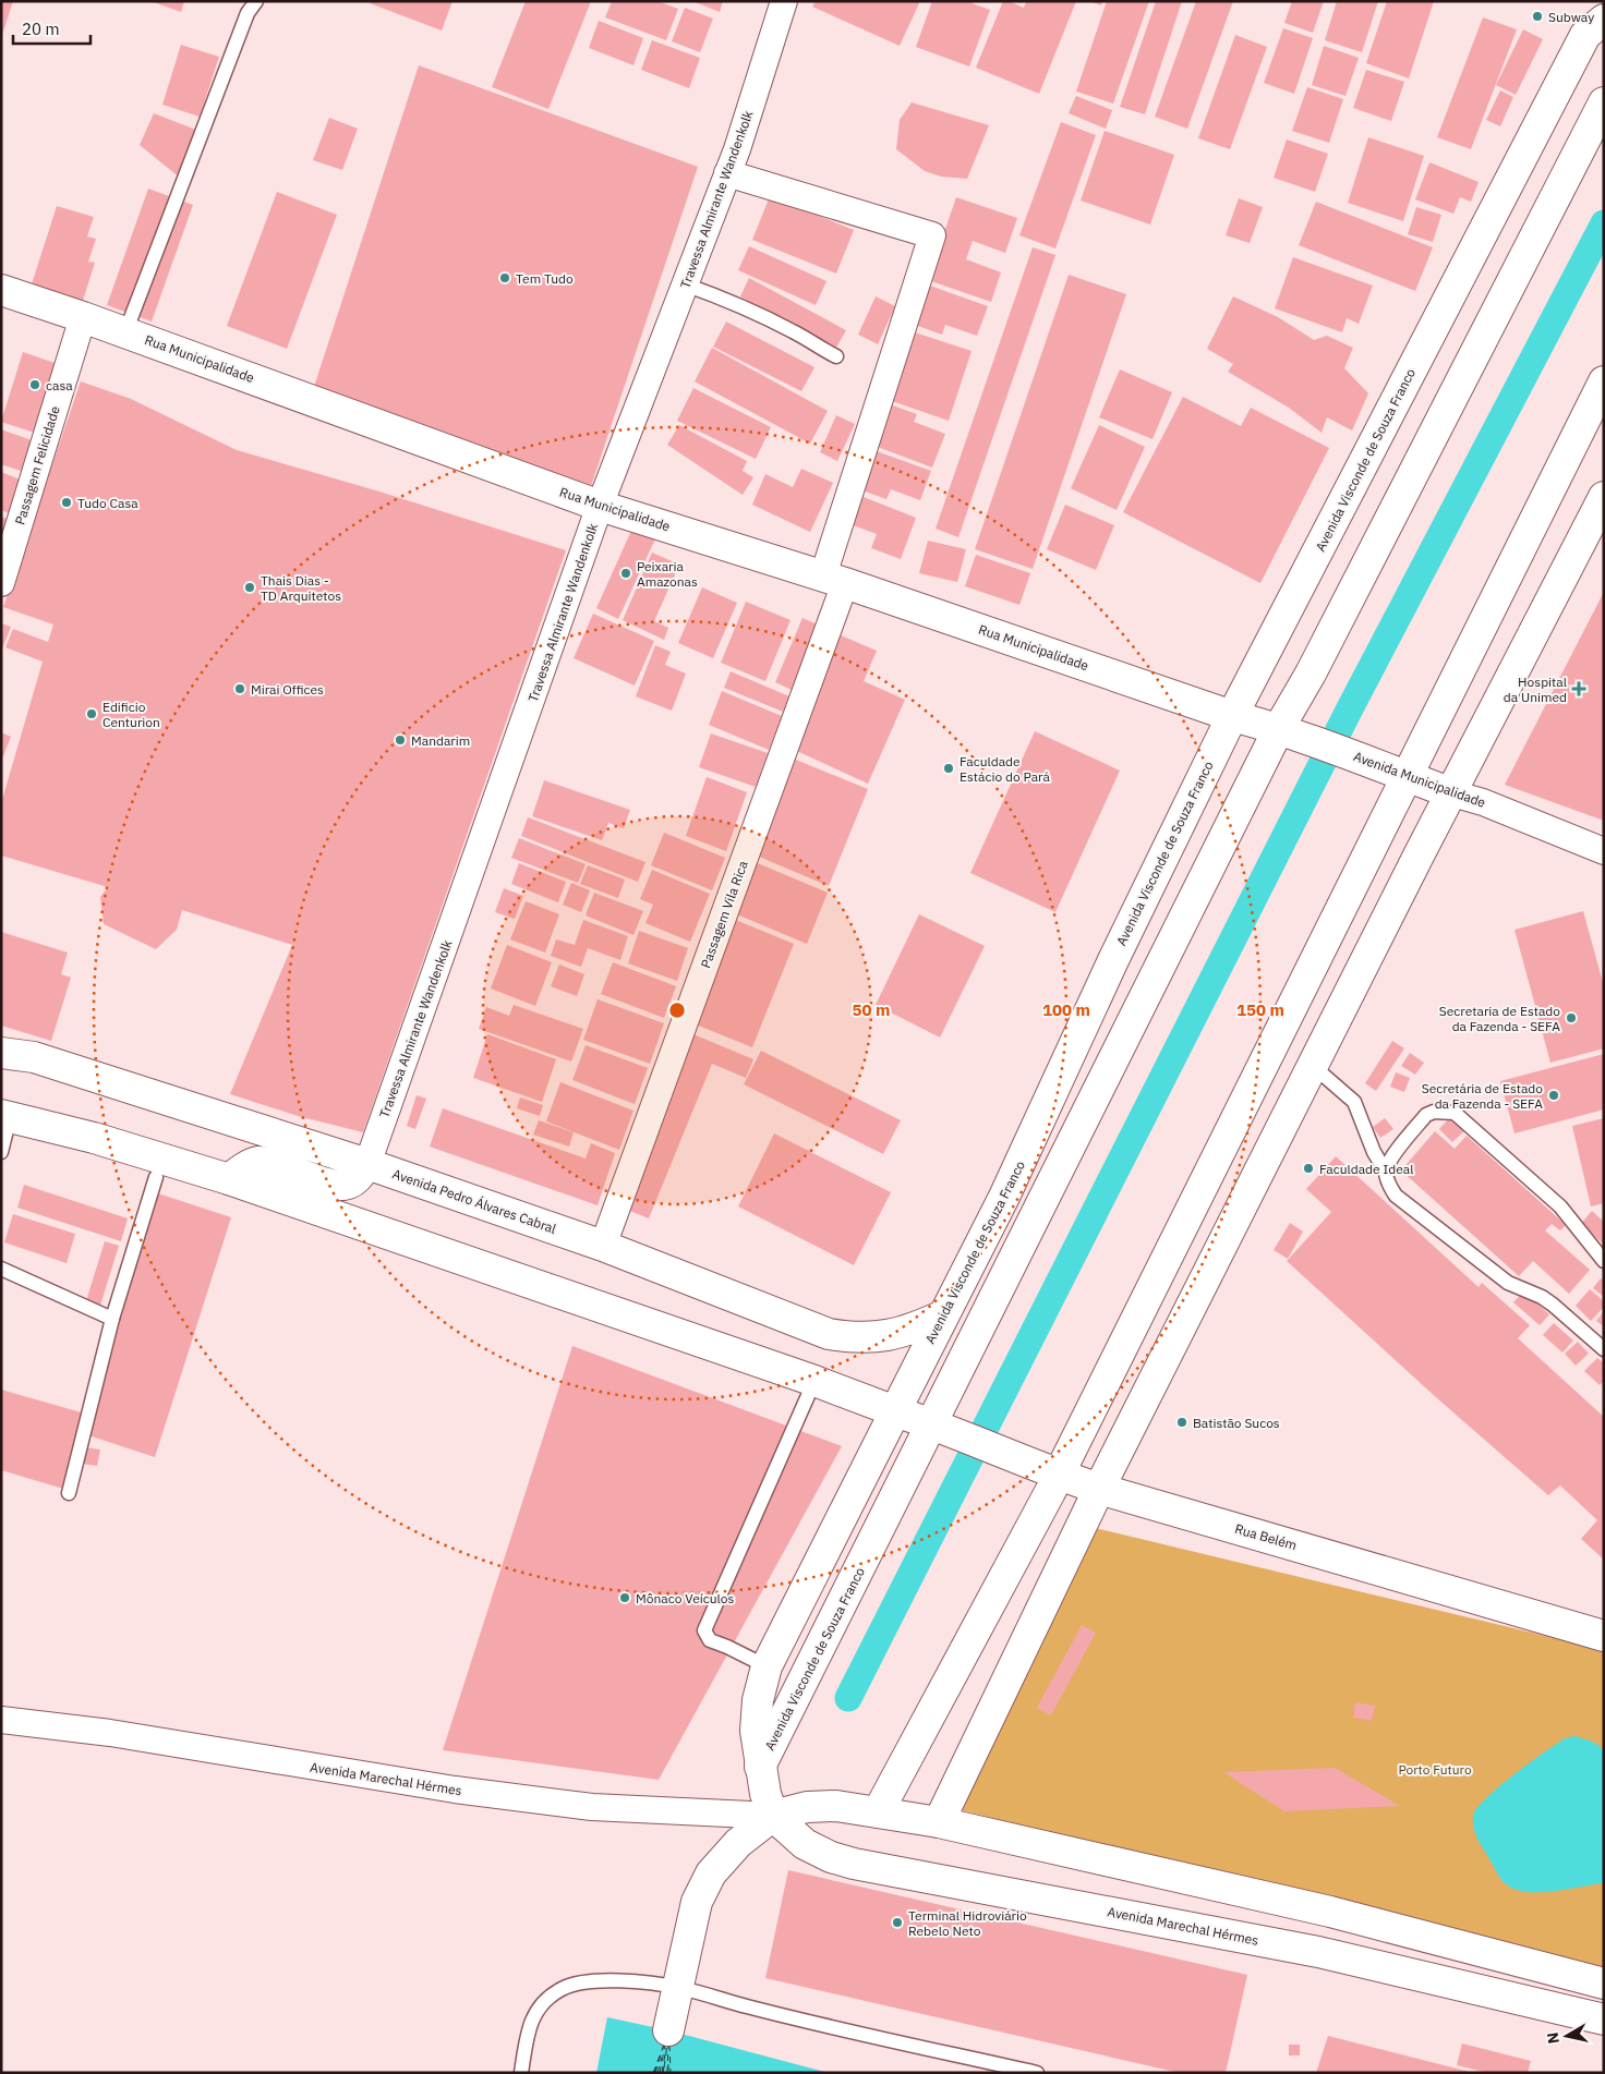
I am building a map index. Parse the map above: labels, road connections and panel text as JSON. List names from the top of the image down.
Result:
{
  "streets": {
    "main road": [
      "Rua Municipalidade",
      "Avenida Visconde de Souza Franco",
      "Avenida Municipalidade",
      "Avenida Pedro Álvares Cabral",
      "Rua Belém",
      "Avenida Marechal Hérmes"
    ],
    "street": ["Travessa Almirante Wandenkolk", "Passagem Felicidade", "Passagem Vila Rica"]
  },
  "crossings": [
    ["Travessa Almirante Wandenkolk", "Rua Municipalidade"],
    ["Travessa Almirante Wandenkolk", "Passagem Vila Rica"],
    ["Travessa Almirante Wandenkolk", "Avenida Pedro Álvares Cabral"],
    ["Rua Municipalidade", "Avenida Visconde de Souza Franco"],
    ["Rua Municipalidade", "Passagem Felicidade"],
    ["Rua Municipalidade", "Avenida Municipalidade"],
    ["Rua Municipalidade", "Passagem Vila Rica"],
    ["Avenida Visconde de Souza Franco", "Avenida Municipalidade"],
    ["Avenida Visconde de Souza Franco", "Avenida Pedro Álvares Cabral"],
    ["Avenida Visconde de Souza Franco", "Rua Belém"],
    ["Passagem Vila Rica", "Avenida Pedro Álvares Cabral"]
  ],
  "parks": ["Porto Futuro"],
  "places": {
    "other": [
      "Subway",
      "Tem Tudo",
      "casa",
      "Tudo Casa",
      "Peixaria Amazonas",
      "Thais Dias - TD Arquitetos",
      "Mirai Offices",
      "Edificio Centurion",
      "Mandarim",
      "Faculdade Estácio do Pará",
      "Secretaria de Estado da Fazenda - SEFA",
      "Secretária de Estado da Fazenda - SEFA",
      "Faculdade Ideal",
      "Batistão Sucos",
      "Mônaco Veículos",
      "Terminal Hidroviário Rebelo Neto"
    ],
    "health": ["Hospital da Unimed"]
  },
  "scale_bar": "20 m",
  "north": "left",
  "rings": ["50 m", "100 m", "150 m"]
}
